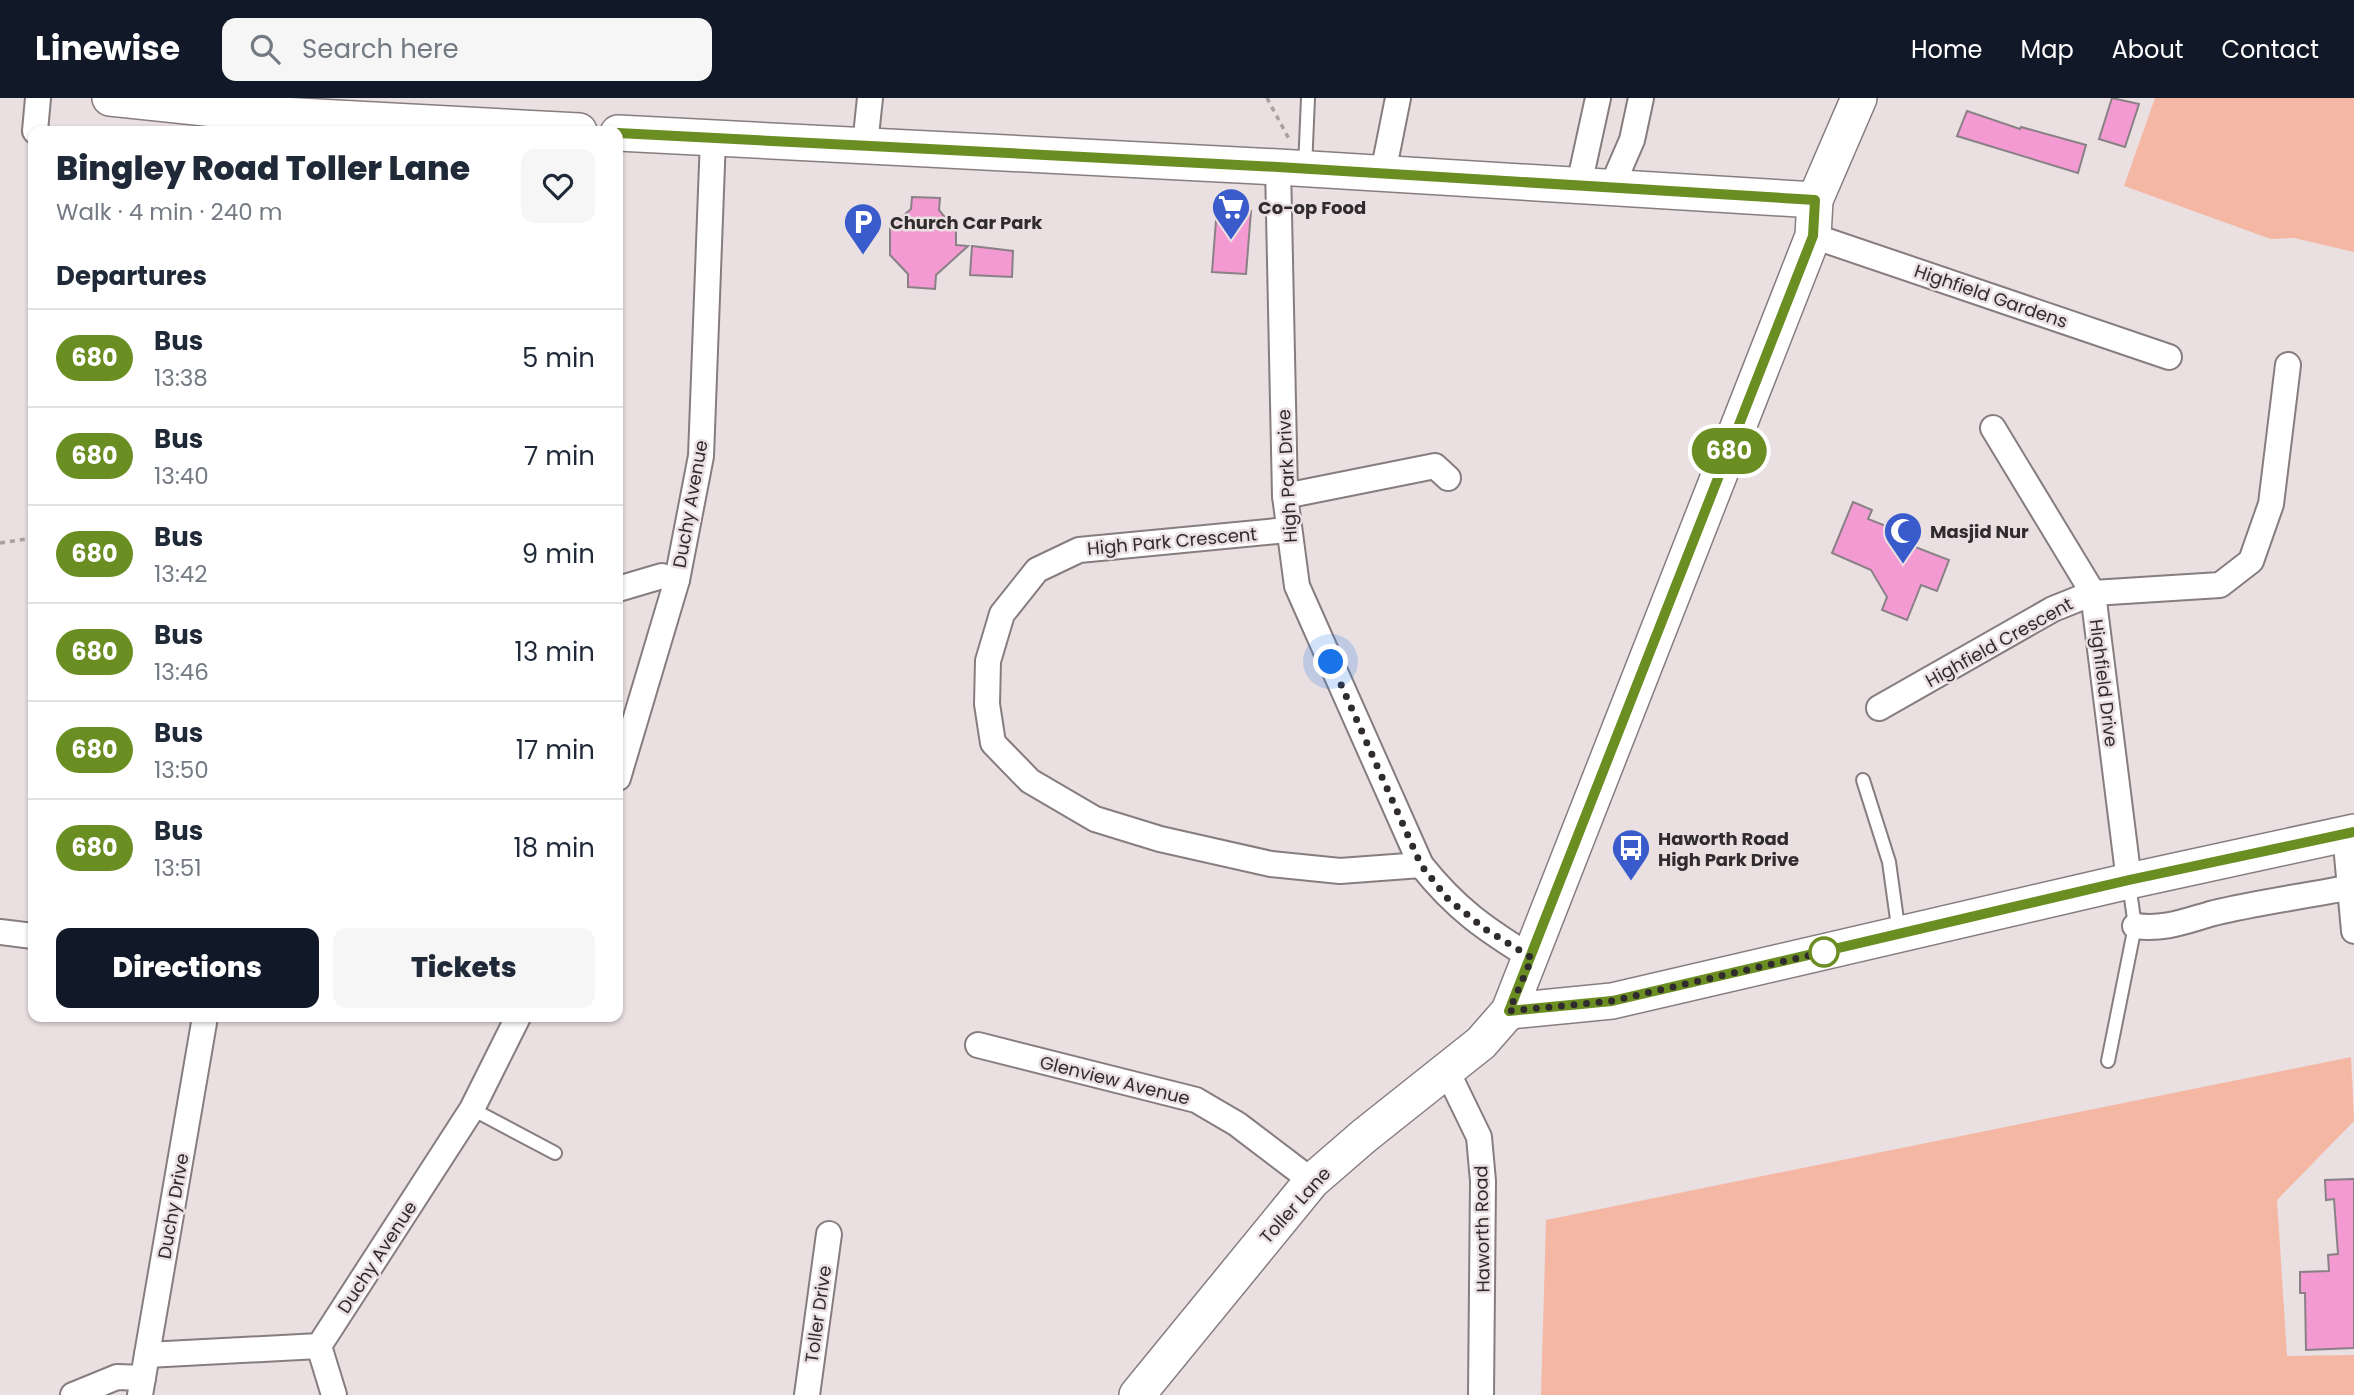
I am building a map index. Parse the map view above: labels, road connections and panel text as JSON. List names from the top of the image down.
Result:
{
  "streets": {
    "main road": ["Toller Lane"],
    "street": [
      "Highfield Gardens",
      "High Park Drive",
      "Duchy Avenue",
      "High Park Crescent",
      "Highfield Crescent",
      "Highfield Drive",
      "Glenview Avenue",
      "Duchy Drive",
      "Haworth Road",
      "Toller Drive"
    ]
  },
  "crossings": [
    ["High Park Drive", "High Park Crescent"],
    ["Highfield Crescent", "Highfield Drive"],
    ["Glenview Avenue", "Toller Lane"],
    ["Toller Lane", "Haworth Road"]
  ],
  "places": {
    "supermarket": ["Co-op Food"],
    "parking": ["Church Car Park"],
    "mosque": ["Masjid Nur"],
    "bus stop": ["Haworth Road High Park Drive"]
  },
  "lines": ["bus line 680"],
  "page": {
    "header": "Linewise",
    "search": "Search here",
    "nav": [
      "Home",
      "Map",
      "About",
      "Contact"
    ],
    "on_map": "680",
    "heading": [
      ["Bingley Road Toller Lane", "Walk · 4 min · 240 m"],
      "Departures"
    ],
    "list": [
      {
        "mark": "680",
        "name": "Bus",
        "note": "13:38",
        "value": "5 min"
      },
      {
        "mark": "680",
        "name": "Bus",
        "note": "13:40",
        "value": "7 min"
      },
      {
        "mark": "680",
        "name": "Bus",
        "note": "13:42",
        "value": "9 min"
      },
      {
        "mark": "680",
        "name": "Bus",
        "note": "13:46",
        "value": "13 min"
      },
      {
        "mark": "680",
        "name": "Bus",
        "note": "13:50",
        "value": "17 min"
      },
      {
        "mark": "680",
        "name": "Bus",
        "note": "13:51",
        "value": "18 min"
      }
    ],
    "buttons": ["Directions", "Tickets"]
  }
}
